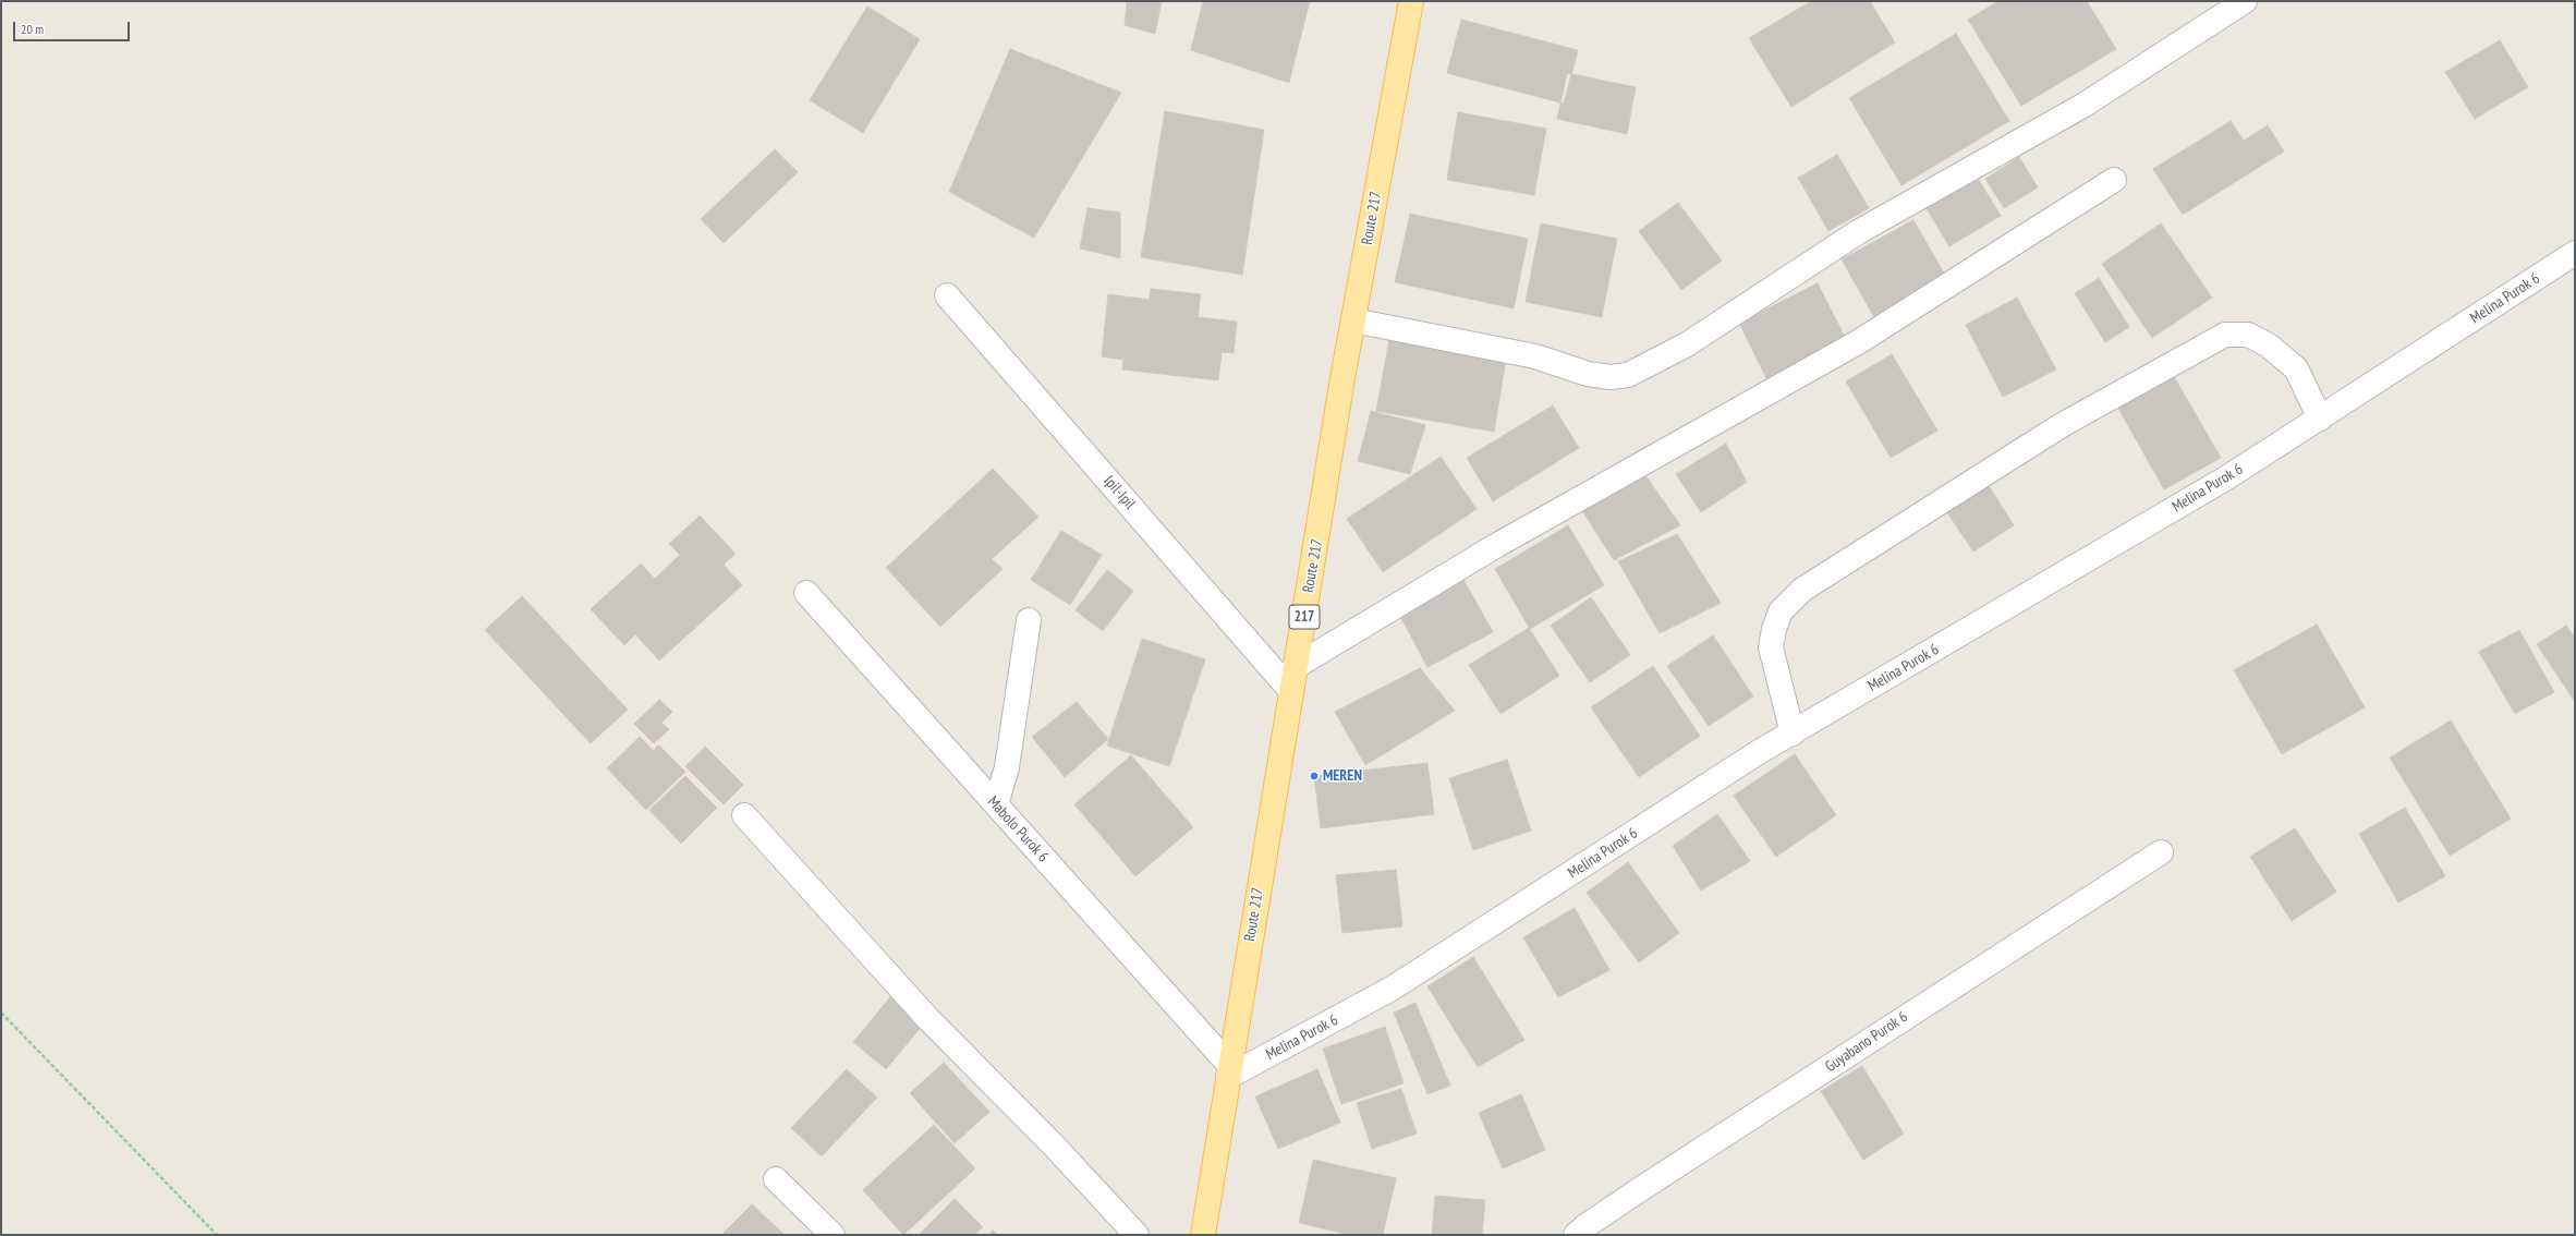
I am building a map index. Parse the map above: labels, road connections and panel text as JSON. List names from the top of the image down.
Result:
{
  "streets": {
    "main road": ["Route 217", "217"],
    "street": [
      "Melina Purok 6",
      "Ipil-Ipil",
      "Mabolo Purok 6",
      "Guyabano Purok 6"
    ]
  },
  "crossings": [
    ["Route 217", "Melina Purok 6"],
    ["Route 217", "Ipil-Ipil"],
    ["Route 217", "Mabolo Purok 6"],
    ["Melina Purok 6", "Mabolo Purok 6"]
  ],
  "places": ["MEREN"],
  "scale_bar": "20 m"
}
